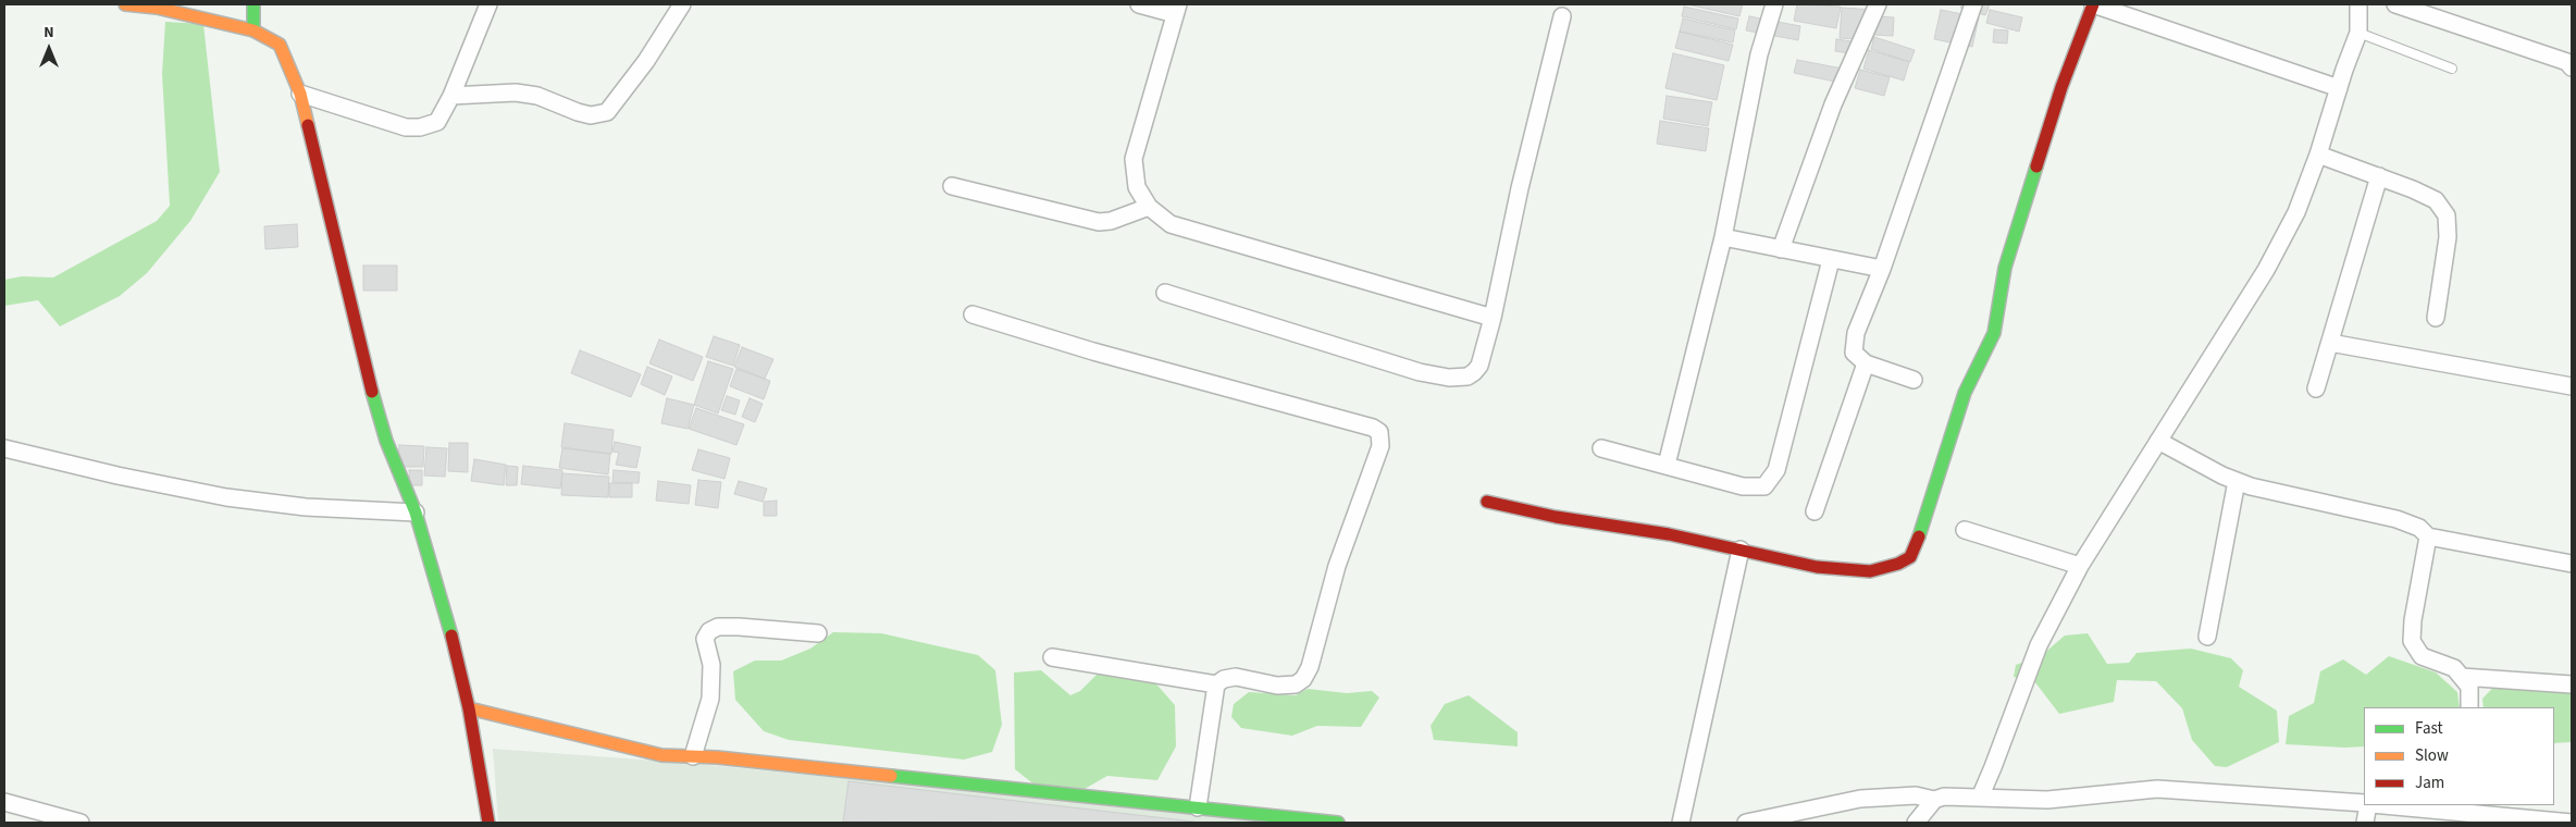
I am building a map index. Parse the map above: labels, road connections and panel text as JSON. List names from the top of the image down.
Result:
{
  "legend": ["Fast", "Slow", "Jam"],
  "north": "top"
}
